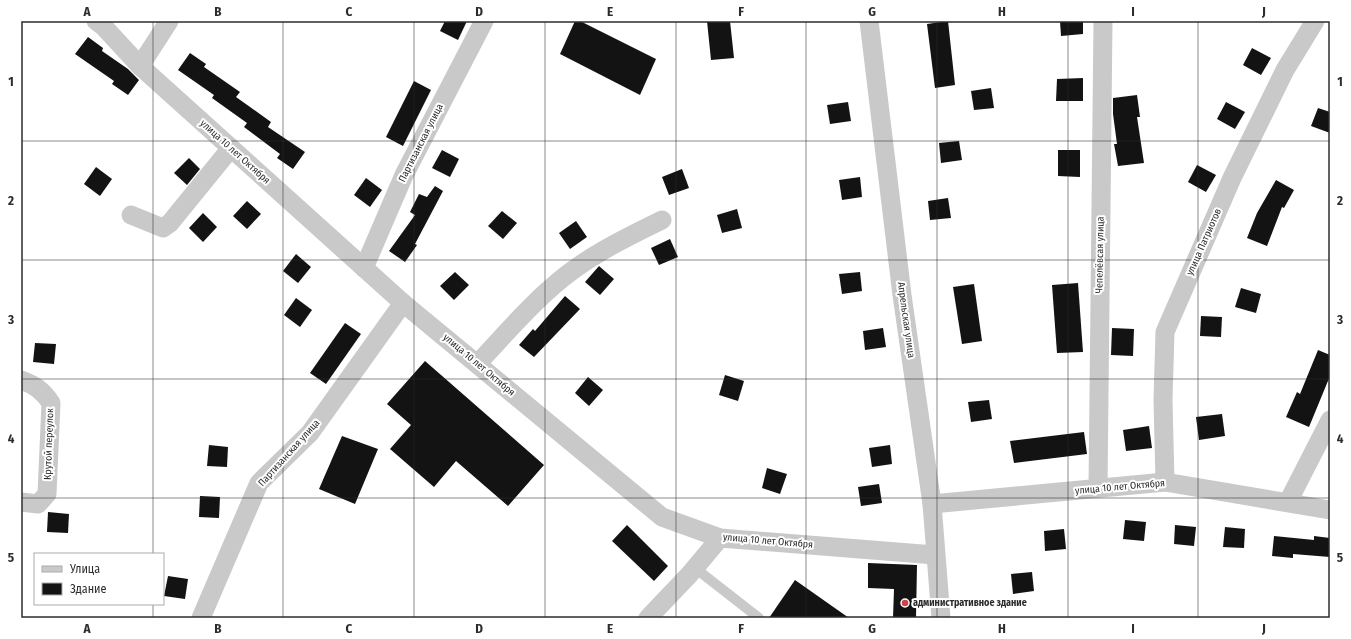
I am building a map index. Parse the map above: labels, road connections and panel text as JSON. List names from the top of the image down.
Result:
{
  "streets": {
    "street": [
      "Партизанская улица",
      "улица 10 лет Октября",
      "улица Патриотов",
      "Чепелёвсая улица",
      "Апрельская улица",
      "Крутой переулок"
    ]
  },
  "crossings": [
    ["Партизанская улица", "улица 10 лет Октября"],
    ["улица 10 лет Октября", "улица Патриотов"],
    ["улица 10 лет Октября", "Чепелёвсая улица"],
    ["улица 10 лет Октября", "Апрельская улица"]
  ],
  "places": ["административное здание"],
  "legend": ["Улица", "Здание"],
  "grid": {
    "columns": [
      "A",
      "B",
      "C",
      "D",
      "E",
      "F",
      "G",
      "H",
      "I",
      "J"
    ],
    "rows": [
      "1",
      "2",
      "3",
      "4",
      "5"
    ]
  }
}
